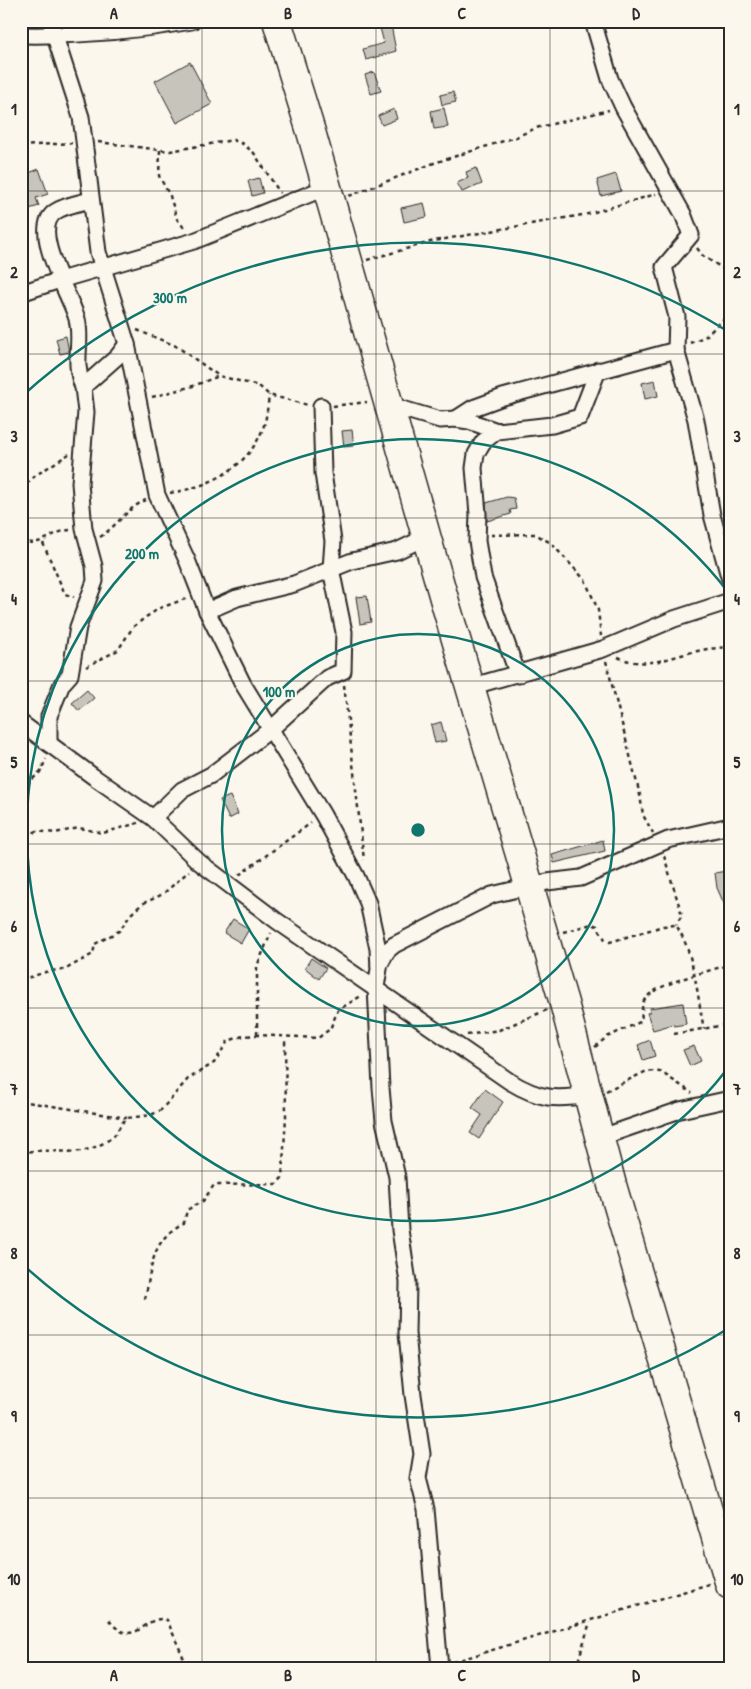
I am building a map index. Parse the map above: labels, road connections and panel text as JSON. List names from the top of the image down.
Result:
{
  "grid": {
    "columns": [
      "A",
      "B",
      "C",
      "D"
    ],
    "rows": [
      "1",
      "2",
      "3",
      "4",
      "5",
      "6",
      "7",
      "8",
      "9",
      "10"
    ]
  },
  "rings": ["300 m", "200 m", "100 m"]
}
